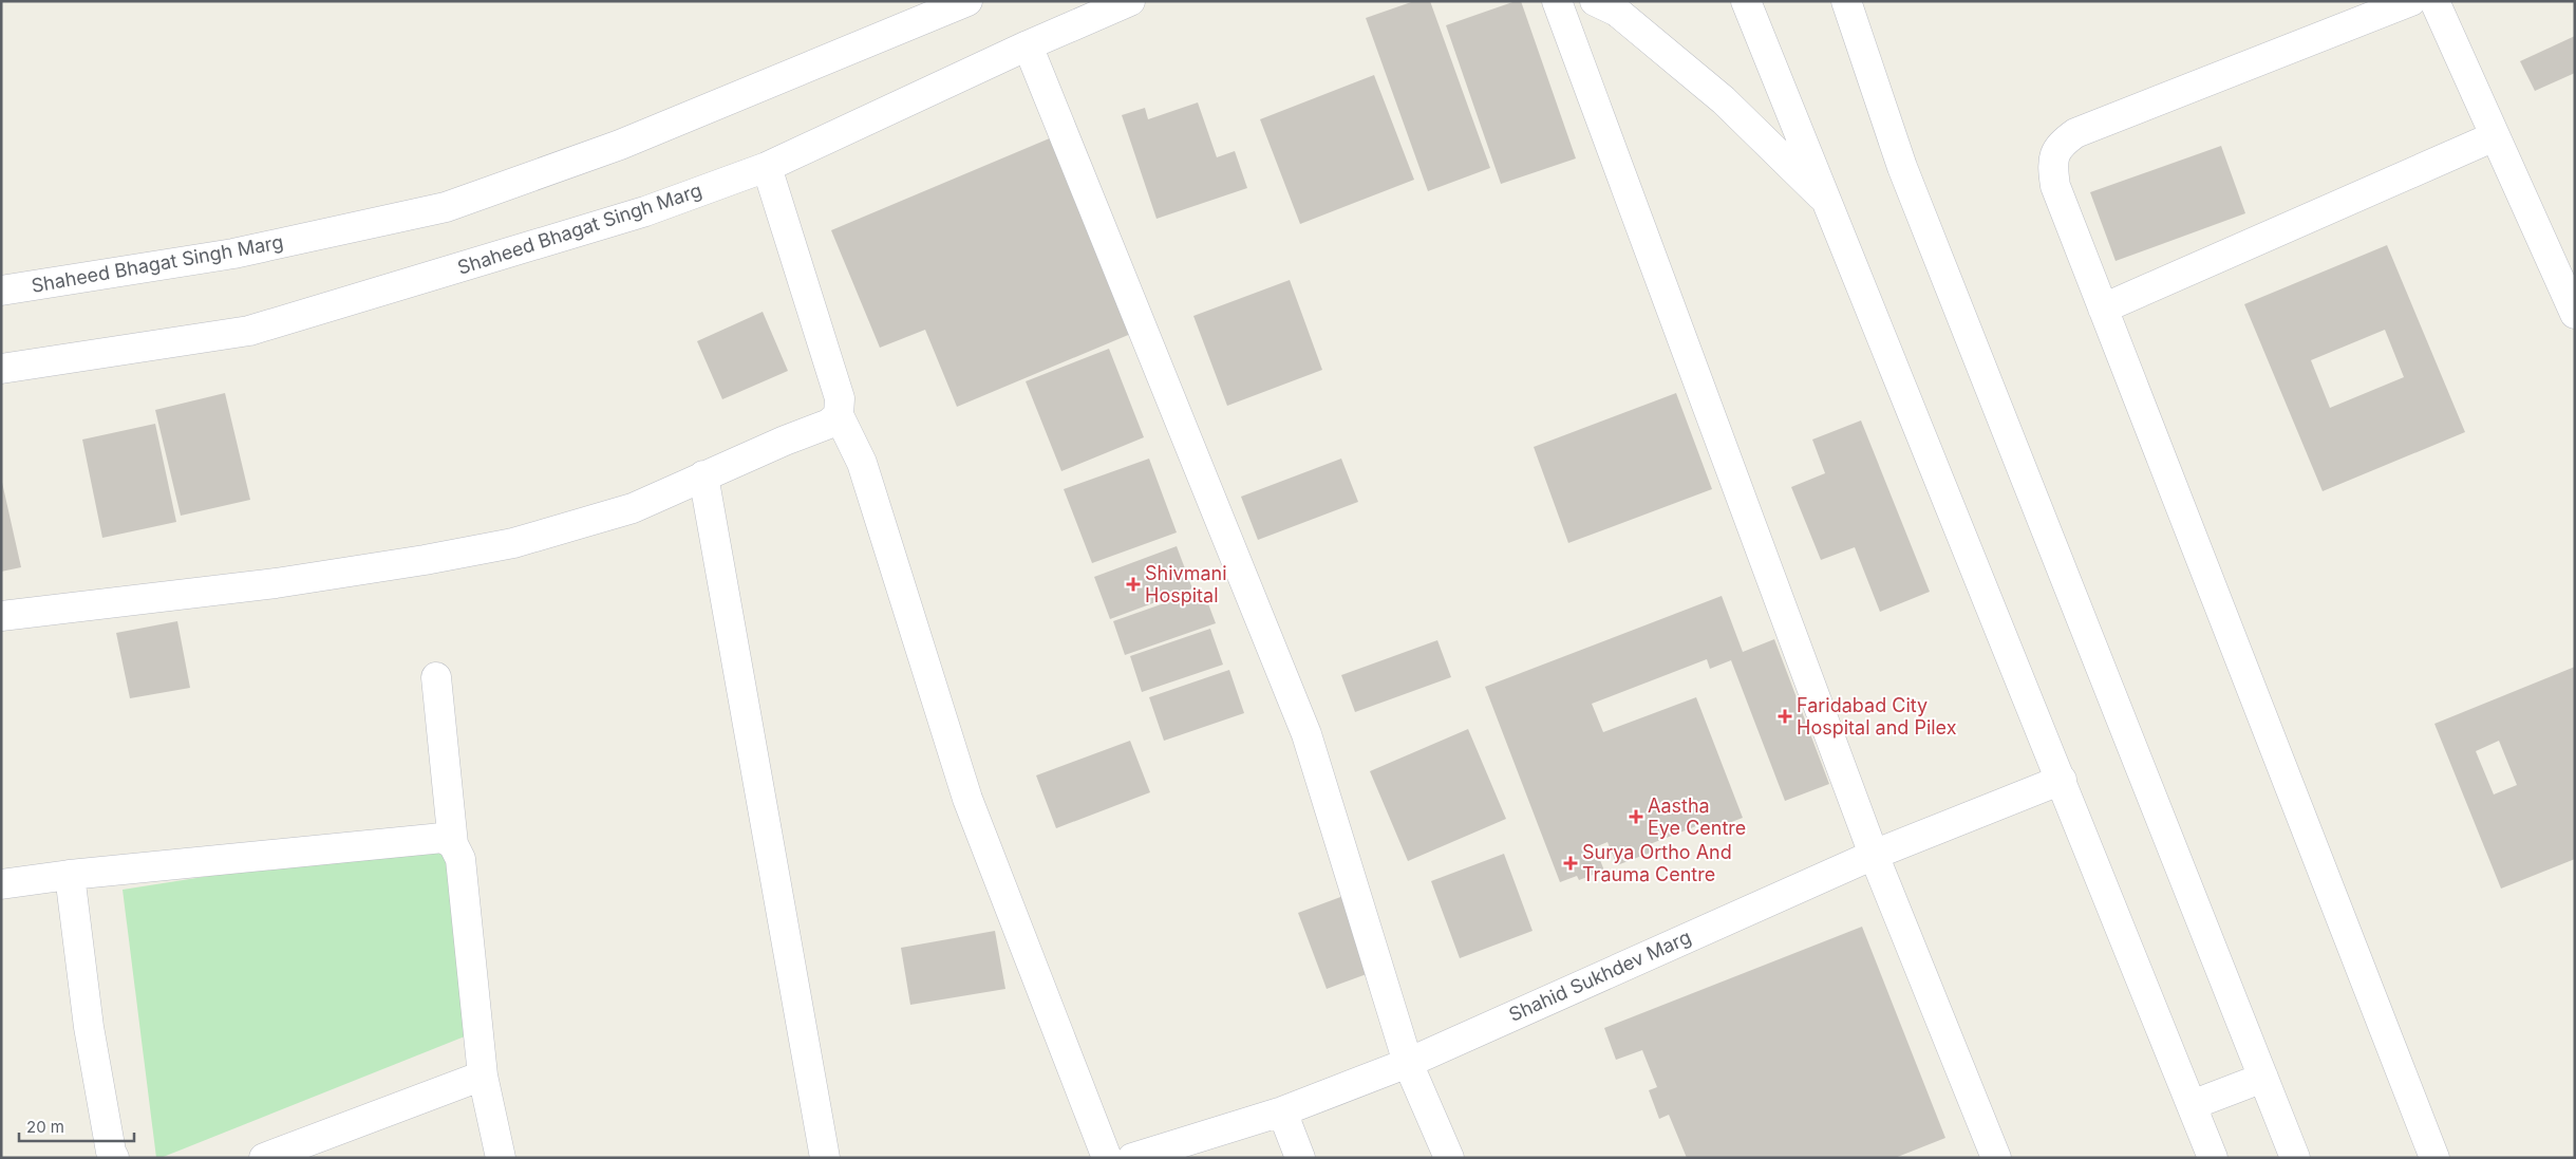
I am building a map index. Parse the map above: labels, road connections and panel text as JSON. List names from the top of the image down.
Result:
{
  "streets": {
    "street": ["Shaheed Bhagat Singh Marg", "Shahid Sukhdev Marg"]
  },
  "places": {
    "health": [
      "Shivmani Hospital",
      "Faridabad City Hospital and Pilex",
      "Aastha Eye Centre",
      "Surya Ortho And Trauma Centre"
    ]
  },
  "scale_bar": "20 m"
}
